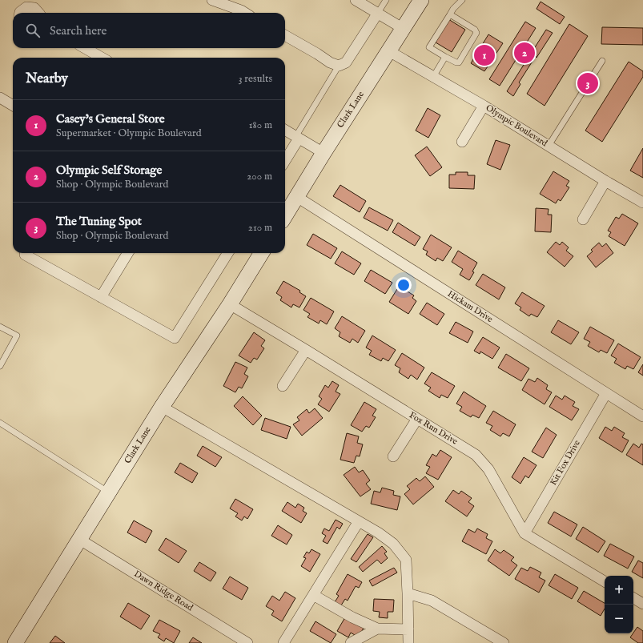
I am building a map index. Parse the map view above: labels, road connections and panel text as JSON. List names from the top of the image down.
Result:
{
  "streets": {
    "main road": ["Clark Lane"],
    "street": [
      "Olympic Boulevard",
      "Hickam Drive",
      "Fox Run Drive",
      "Kit Fox Drive",
      "Dawn Ridge Road"
    ]
  },
  "crossings": [
    ["Clark Lane", "Olympic Boulevard"],
    ["Clark Lane", "Hickam Drive"],
    ["Clark Lane", "Fox Run Drive"],
    ["Clark Lane", "Dawn Ridge Road"],
    ["Hickam Drive", "Kit Fox Drive"],
    ["Fox Run Drive", "Kit Fox Drive"]
  ],
  "page": {
    "search": "Search here",
    "pins": ["2", "1", "3"],
    "heading": ["Nearby", "3 results"],
    "list": [
      {
        "mark": "1",
        "name": "Casey's General Store",
        "note": "Supermarket · Olympic Boulevard",
        "value": "180 m"
      },
      {
        "mark": "2",
        "name": "Olympic Self Storage",
        "note": "Shop · Olympic Boulevard",
        "value": "200 m"
      },
      {
        "mark": "3",
        "name": "The Tuning Spot",
        "note": "Shop · Olympic Boulevard",
        "value": "210 m"
      }
    ],
    "map_buttons": ["+", "−"]
  }
}
